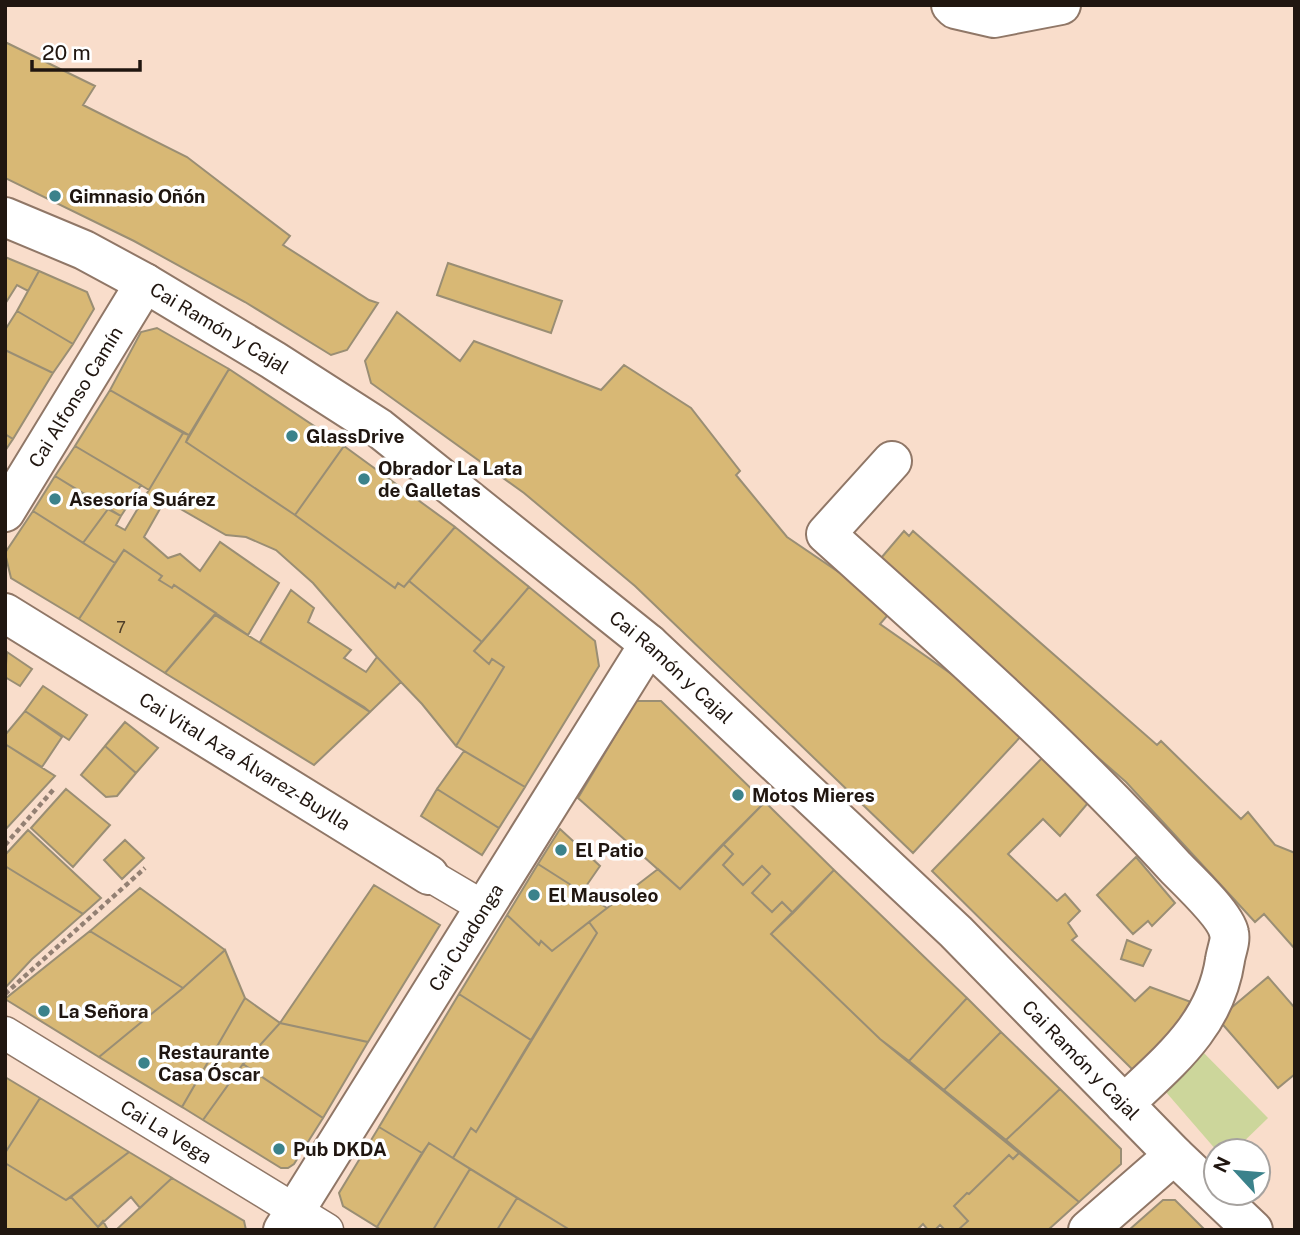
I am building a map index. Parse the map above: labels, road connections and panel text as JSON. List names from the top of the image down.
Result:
{
  "streets": {
    "street": [
      "Cai Ramón y Cajal",
      "Cai Alfonso Camín",
      "Cai Vital Aza Álvarez-Buylla",
      "Cai Cuadonga",
      "Cai La Vega"
    ]
  },
  "crossings": [
    ["Cai Ramón y Cajal", "Cai Alfonso Camín"],
    ["Cai Ramón y Cajal", "Cai Cuadonga"],
    ["Cai Vital Aza Álvarez-Buylla", "Cai Cuadonga"],
    ["Cai Cuadonga", "Cai La Vega"]
  ],
  "places": [
    "Gimnasio Oñón",
    "GlassDrive",
    "Obrador La Lata de Galletas",
    "Asesoría Suárez",
    "Motos Mieres",
    "El Patio",
    "El Mausoleo",
    "La Señora",
    "Restaurante Casa Óscar",
    "Pub DKDA"
  ],
  "house_numbers": ["7"],
  "scale_bar": "20 m",
  "north": "top left"
}
